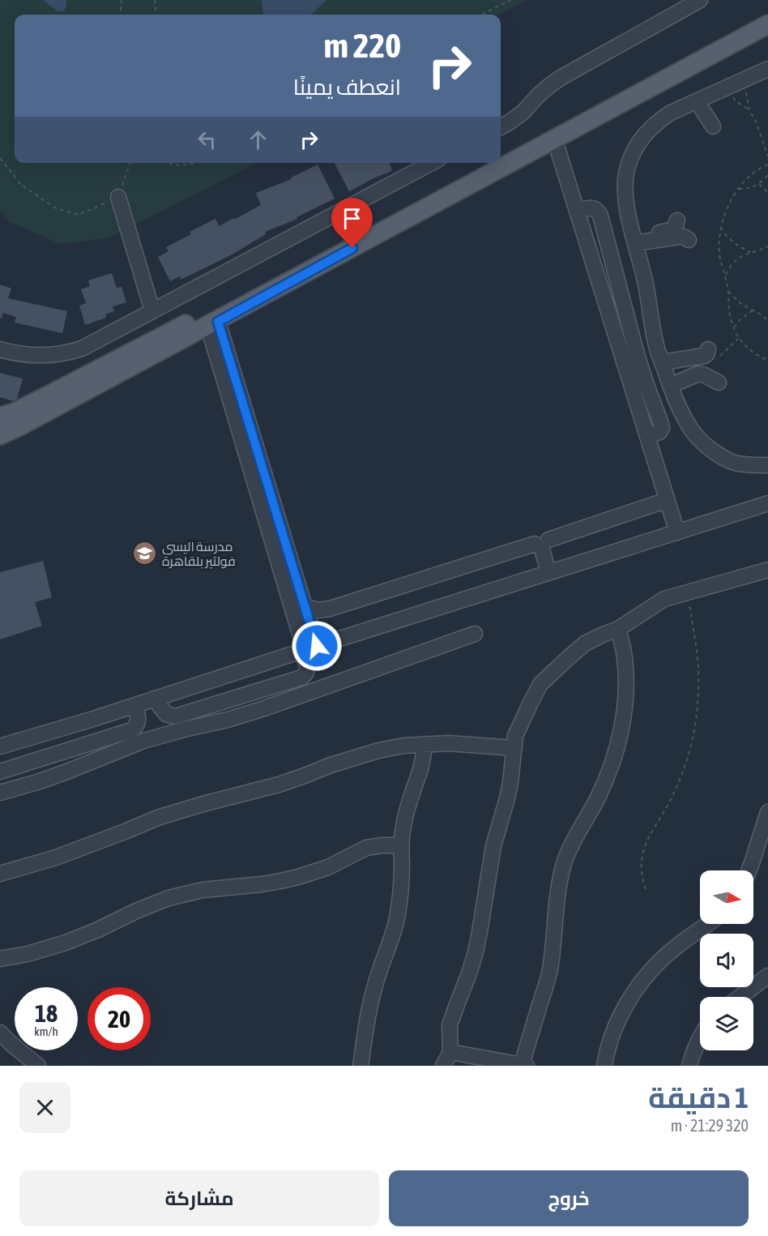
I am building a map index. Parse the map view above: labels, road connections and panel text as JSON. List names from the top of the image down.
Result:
{
  "places": {
    "school or university": ["مدرسة اليسي فولتير بلقاهرة"]
  },
  "north": "right",
  "page": {
    "turn": ["220 m", "انعطف يمينًا"],
    "speed": "18 km/h",
    "limit": "20",
    "heading": ["1 دقيقة", "320 m · 21:29"],
    "buttons": ["خروج", "مشاركة"]
  }
}
